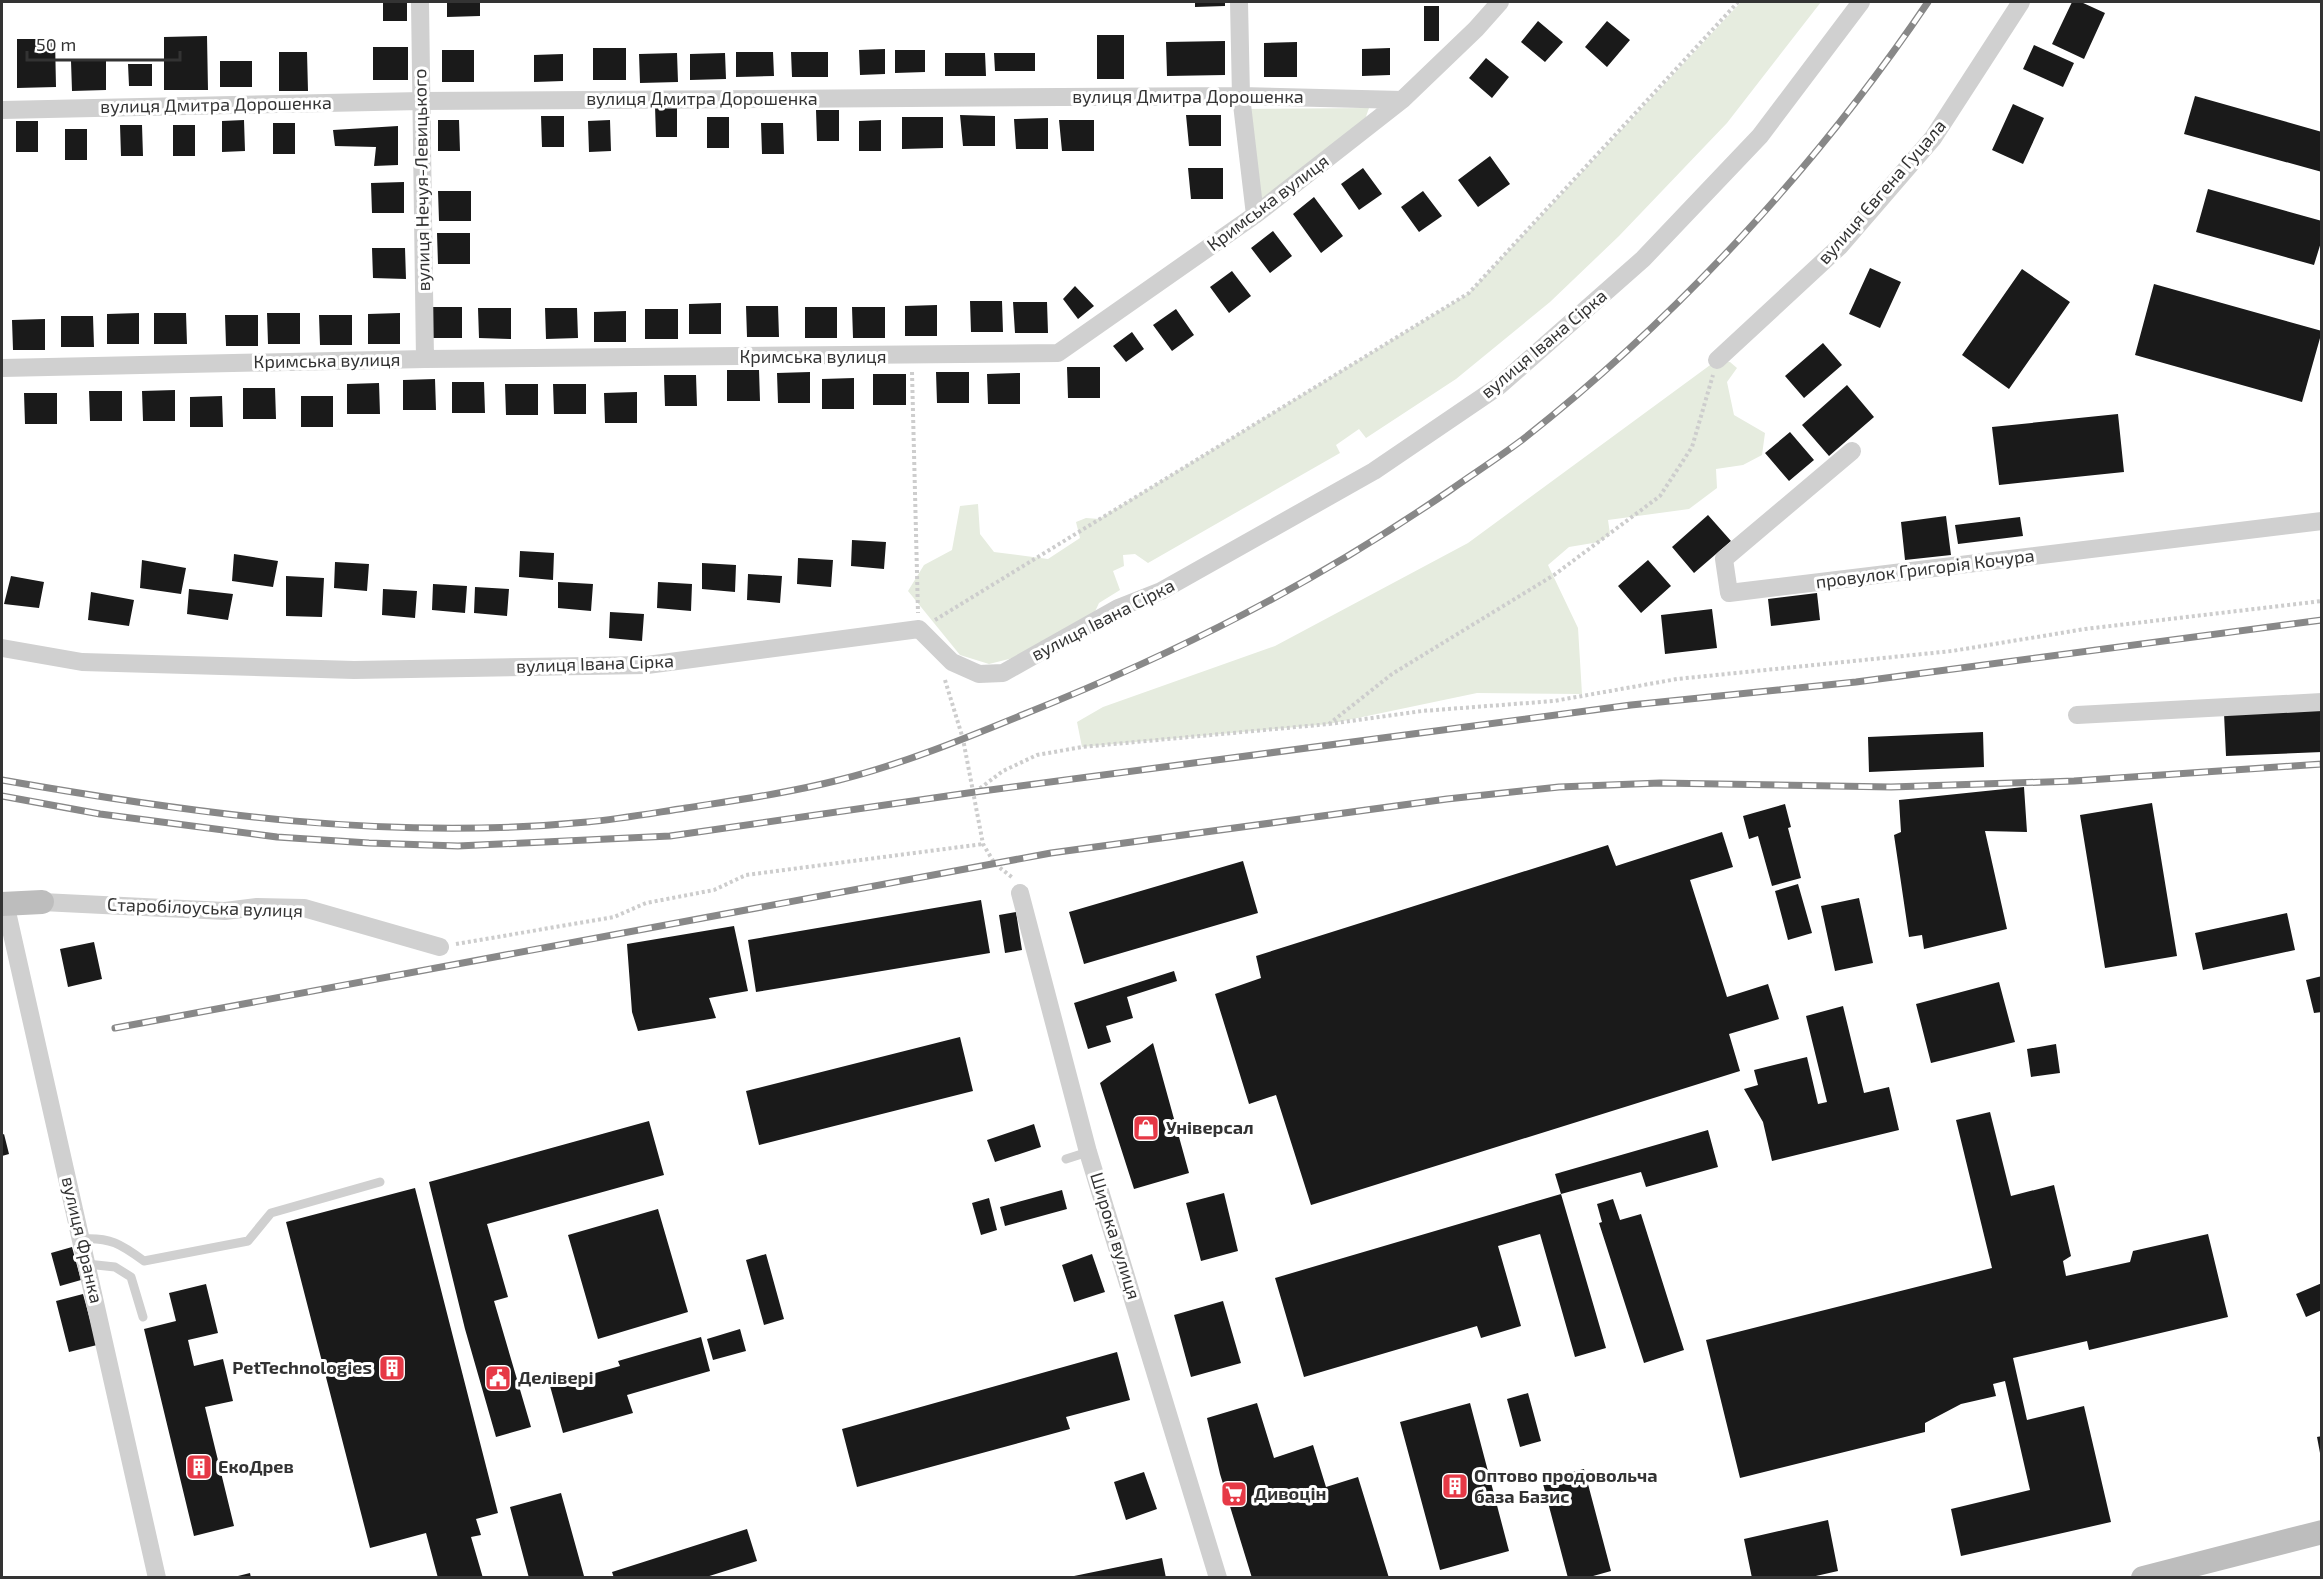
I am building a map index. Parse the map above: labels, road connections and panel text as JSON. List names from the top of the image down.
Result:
{
  "streets": {
    "main road": ["Старобілоуська вулиця"],
    "street": [
      "вулиця Дмитра Дорошенка",
      "вулиця Нечуя-Левицького",
      "вулиця Євгена Гуцала",
      "Кримська вулиця",
      "вулиця Івана Сірка",
      "провулок Григорія Кочура",
      "Широка вулиця",
      "вулиця Франка"
    ]
  },
  "crossings": [
    ["вулиця Дмитра Дорошенка", "вулиця Нечуя-Левицького"],
    ["вулиця Дмитра Дорошенка", "Кримська вулиця"],
    ["вулиця Нечуя-Левицького", "Кримська вулиця"],
    ["Старобілоуська вулиця", "вулиця Франка"]
  ],
  "places": {
    "shop": ["Універсал"],
    "building": ["PetTechnologies", "ЕкоДрев", "Оптово продовольча база Базис"],
    "public building": ["Делівері"],
    "supermarket": ["Дивоцін"]
  },
  "scale_bar": "50 m"
}
